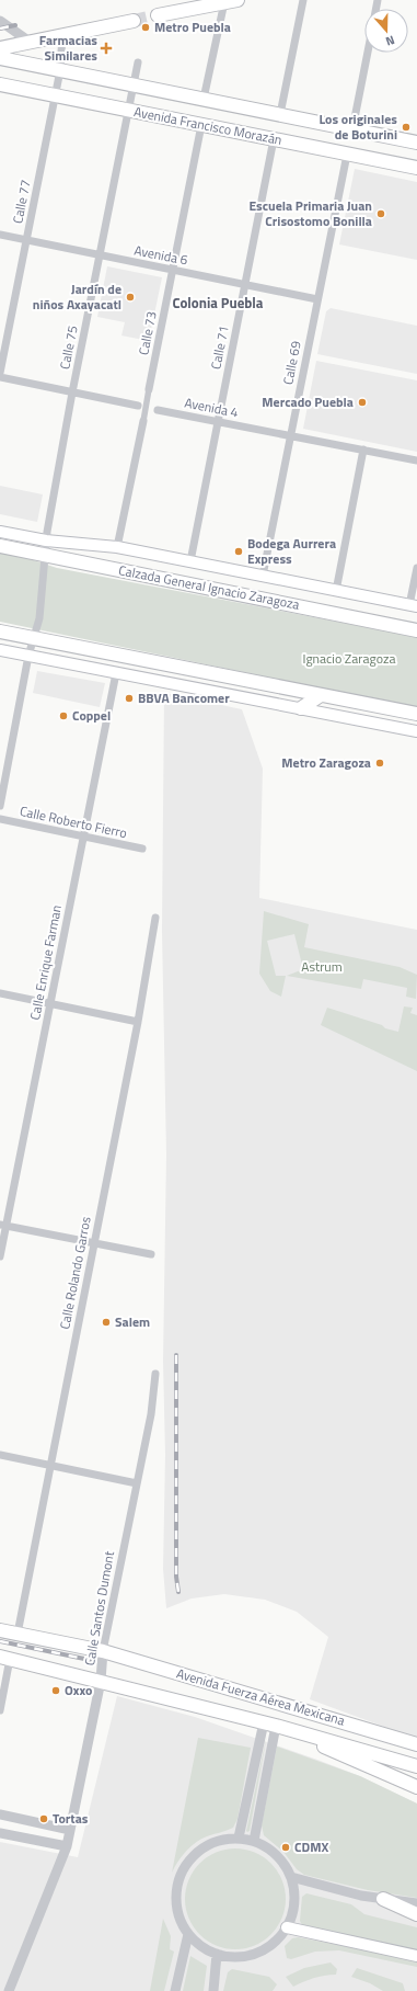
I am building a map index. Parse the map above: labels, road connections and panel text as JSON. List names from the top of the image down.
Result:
{
  "streets": {
    "main road": ["Avenida Francisco Morazán", "Calzada General Ignacio Zaragoza", "Avenida Fuerza Aérea Mexicana"],
    "street": [
      "Calle 77",
      "Avenida 6",
      "Calle 73",
      "Calle 75",
      "Calle 71",
      "Calle 69",
      "Avenida 4",
      "Calle Roberto Fierro",
      "Calle Enrique Farman",
      "Calle Rolando Garros",
      "Calle Santos Dumont"
    ]
  },
  "crossings": [
    ["Avenida Francisco Morazán", "Calle 77"],
    ["Avenida Francisco Morazán", "Calle 73"],
    ["Avenida Francisco Morazán", "Calle 75"],
    ["Avenida Francisco Morazán", "Calle 71"],
    ["Avenida Francisco Morazán", "Calle 69"],
    ["Calle 77", "Avenida 6"],
    ["Avenida 6", "Calle 73"],
    ["Avenida 6", "Calle 75"],
    ["Avenida 6", "Calle 71"],
    ["Avenida 6", "Calle 69"],
    ["Calle 73", "Avenida 4"],
    ["Calle 73", "Calzada General Ignacio Zaragoza"],
    ["Calle 75", "Avenida 4"],
    ["Calle 75", "Calzada General Ignacio Zaragoza"],
    ["Calle 71", "Avenida 4"],
    ["Calle 71", "Calzada General Ignacio Zaragoza"],
    ["Calle 69", "Avenida 4"],
    ["Calle 69", "Calzada General Ignacio Zaragoza"],
    ["Calle Roberto Fierro", "Calle Enrique Farman"],
    ["Calle Rolando Garros", "Avenida Fuerza Aérea Mexicana"],
    ["Calle Santos Dumont", "Avenida Fuerza Aérea Mexicana"]
  ],
  "districts": ["Colonia Puebla"],
  "parks": ["Ignacio Zaragoza", "Astrum"],
  "places": {
    "other": [
      "Metro Puebla",
      "Los originales de Boturini",
      "Escuela Primaria Juan Crisostomo Bonilla",
      "Jardín de niños Axayacatl",
      "Mercado Puebla",
      "Bodega Aurrera Express",
      "BBVA Bancomer",
      "Coppel",
      "Metro Zaragoza",
      "Salem",
      "Oxxo",
      "Tortas",
      "CDMX"
    ],
    "health": ["Farmacias Similares"]
  },
  "north": "bottom"
}
